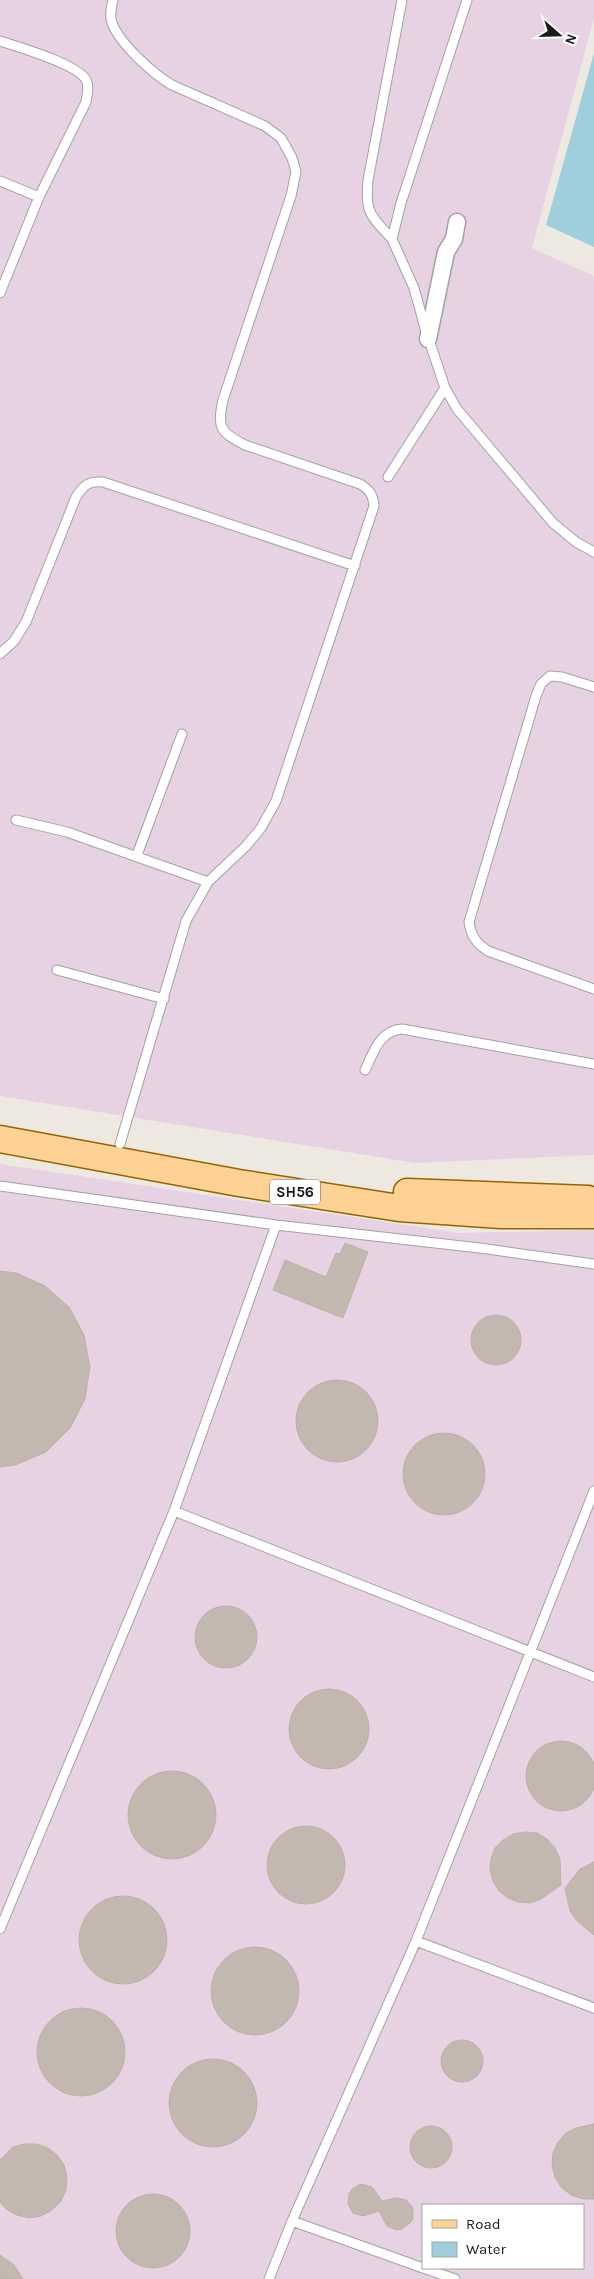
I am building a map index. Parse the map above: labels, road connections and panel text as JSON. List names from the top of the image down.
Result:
{
  "streets": {
    "main road": ["SH56"]
  },
  "legend": ["Road", "Water"],
  "north": "right"
}
